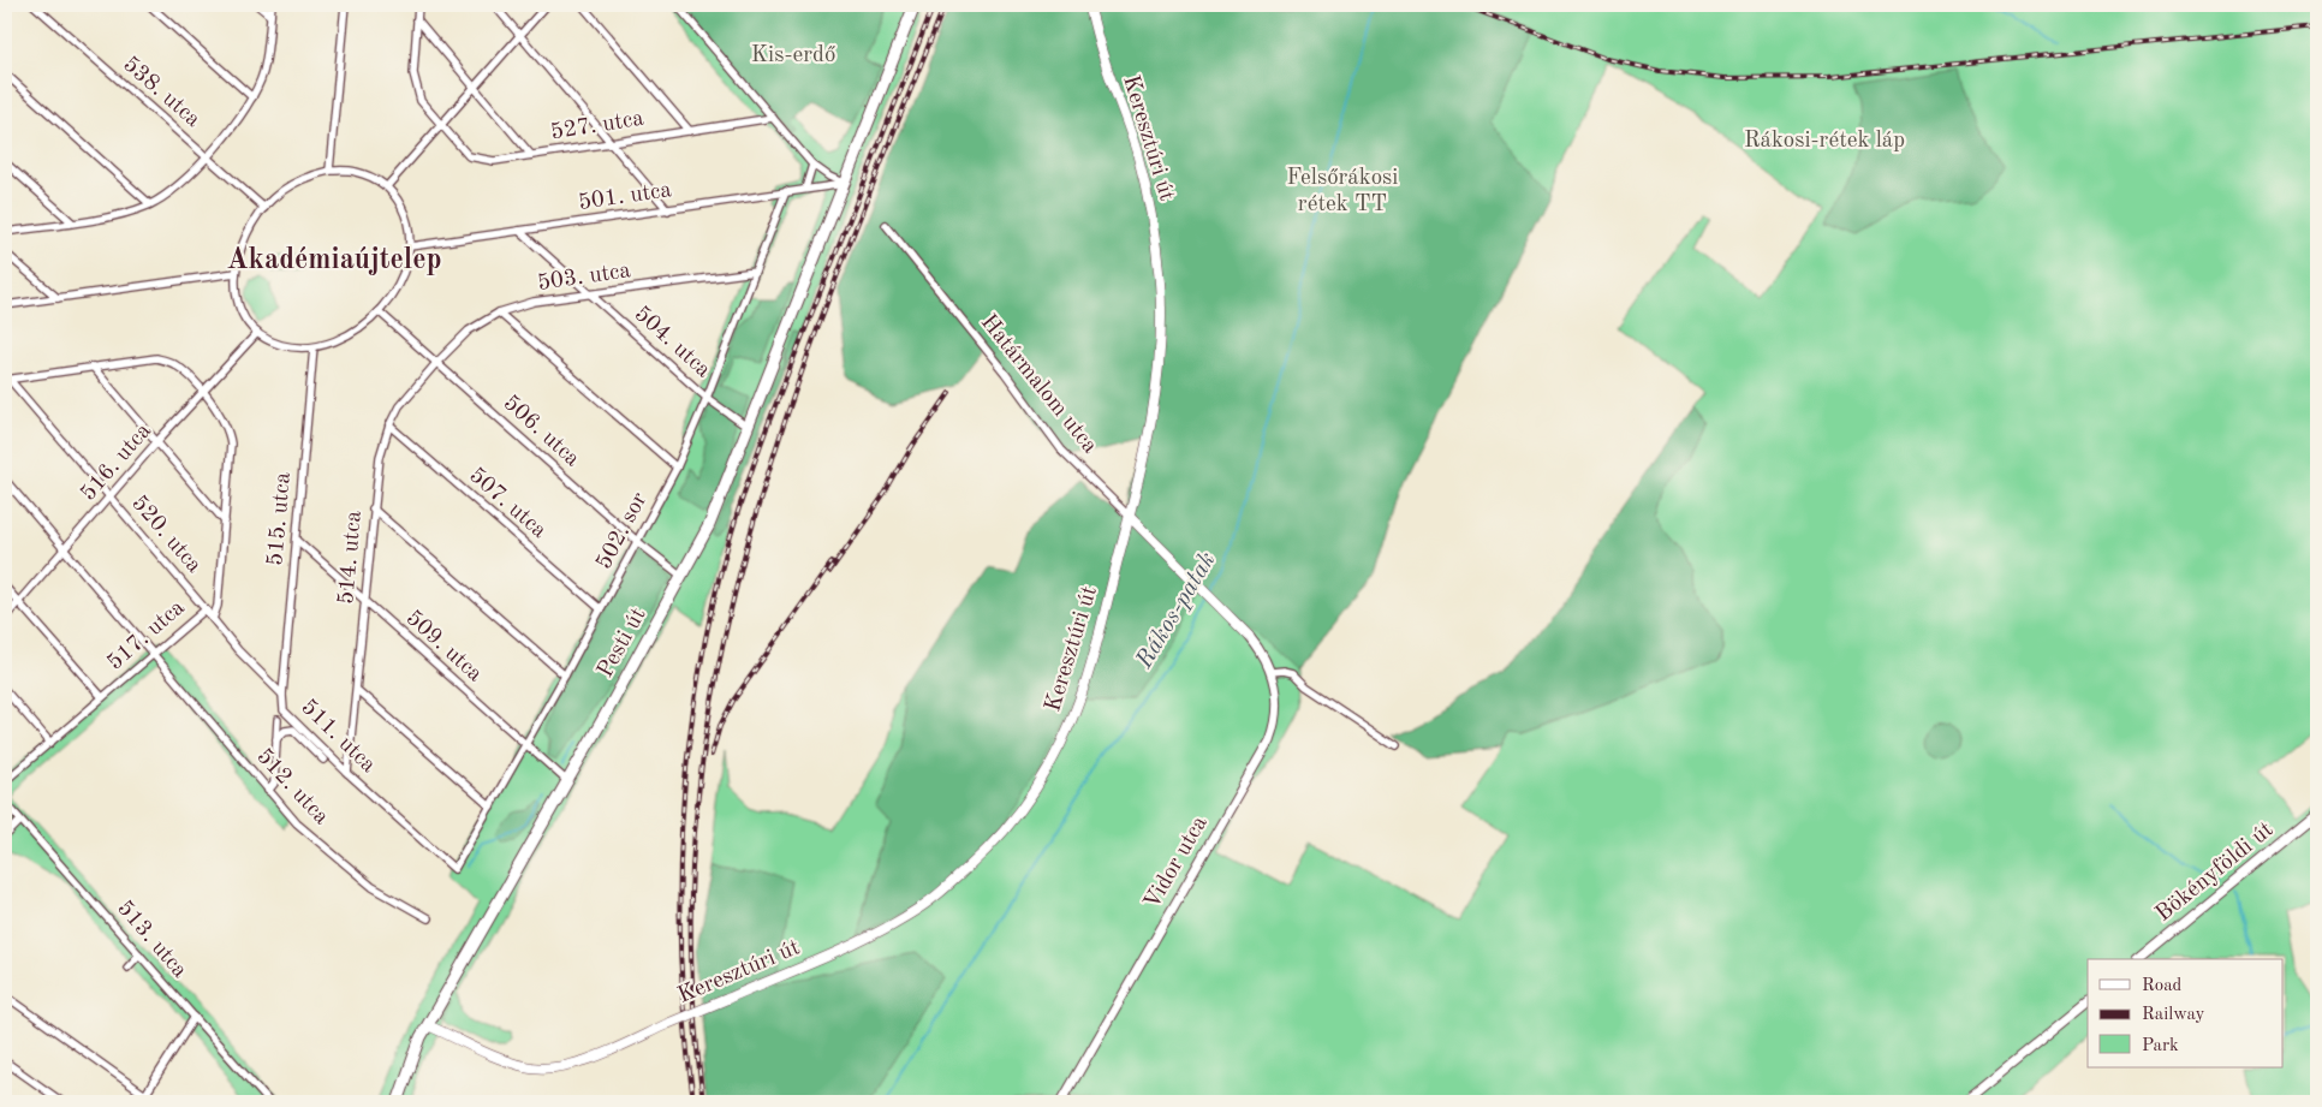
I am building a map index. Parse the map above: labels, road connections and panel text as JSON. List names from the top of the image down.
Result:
{
  "streets": {
    "main road": ["Keresztúri út", "Határmalom utca", "Pesti út"],
    "street": [
      "538. utca",
      "527. utca",
      "501. utca",
      "503. utca",
      "504. utca",
      "506. utca",
      "516. utca",
      "507. utca",
      "515. utca",
      "502. sor",
      "520. utca",
      "514. utca",
      "517. utca",
      "509. utca",
      "511. utca",
      "512. utca",
      "Vidor utca",
      "Bökényföldi út",
      "513. utca"
    ]
  },
  "crossings": [
    ["538. utca", "501. utca"],
    ["538. utca", "506. utca"],
    ["538. utca", "516. utca"],
    ["538. utca", "515. utca"],
    ["Keresztúri út", "Határmalom utca"],
    ["Keresztúri út", "Pesti út"],
    ["501. utca", "504. utca"],
    ["501. utca", "506. utca"],
    ["501. utca", "516. utca"],
    ["501. utca", "515. utca"],
    ["501. utca", "502. sor"],
    ["501. utca", "Pesti út"],
    ["503. utca", "504. utca"],
    ["503. utca", "506. utca"],
    ["503. utca", "502. sor"],
    ["503. utca", "514. utca"],
    ["504. utca", "502. sor"],
    ["504. utca", "Pesti út"],
    ["Határmalom utca", "Vidor utca"],
    ["506. utca", "516. utca"],
    ["506. utca", "515. utca"],
    ["506. utca", "502. sor"],
    ["506. utca", "514. utca"],
    ["506. utca", "Pesti út"],
    ["516. utca", "515. utca"],
    ["516. utca", "520. utca"],
    ["516. utca", "517. utca"],
    ["516. utca", "512. utca"],
    ["507. utca", "502. sor"],
    ["507. utca", "514. utca"],
    ["515. utca", "509. utca"],
    ["515. utca", "511. utca"],
    ["502. sor", "509. utca"],
    ["502. sor", "511. utca"],
    ["520. utca", "517. utca"],
    ["514. utca", "509. utca"],
    ["514. utca", "511. utca"],
    ["517. utca", "511. utca"],
    ["517. utca", "512. utca"],
    ["Pesti út", "509. utca"]
  ],
  "districts": ["Akadémiaújtelep"],
  "water": ["Rákos-patak"],
  "parks": ["Kis-erdő", "Rákosi-rétek láp", "Felsőrákosi rétek TT"],
  "legend": ["Road", "Railway", "Park"]
}
